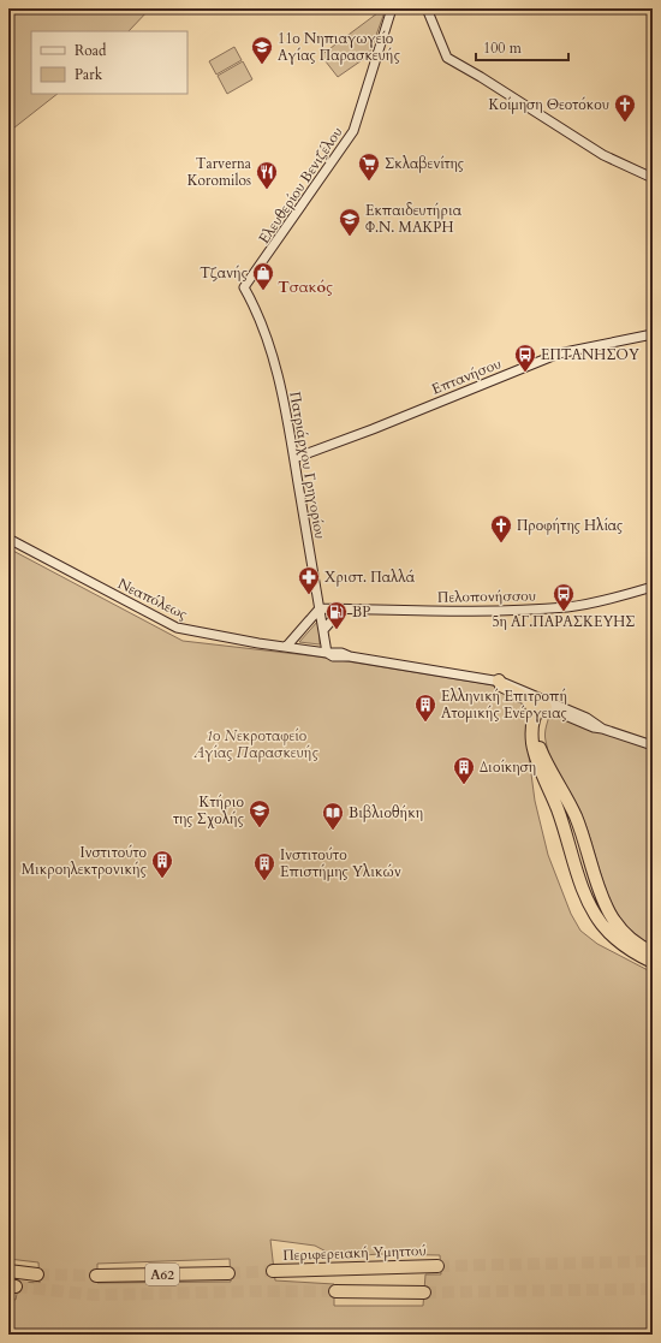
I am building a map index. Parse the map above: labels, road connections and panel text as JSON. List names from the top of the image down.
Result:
{
  "streets": {
    "highway": ["Περιφερειακή Υμηττού", "Α62"],
    "street": [
      "Ελευθερίου Βενιζέλου",
      "Επτανήσου",
      "Πατριάρχου Γρηγορίου",
      "Πελοπονήσσου",
      "Νεαπόλεως"
    ]
  },
  "crossings": [
    ["Ελευθερίου Βενιζέλου", "Πατριάρχου Γρηγορίου"],
    ["Επτανήσου", "Πατριάρχου Γρηγορίου"],
    ["Πατριάρχου Γρηγορίου", "Πελοπονήσσου"],
    ["Πατριάρχου Γρηγορίου", "Νεαπόλεως"]
  ],
  "districts": ["Τσακός"],
  "parks": ["1ο Νεκροταφείο Αγίας Παρασκευής"],
  "places": {
    "school or university": ["11ο Νηπιαγωγείο Αγίας Παρασκευής", "Εκπαιδευτήρια Φ.Ν. ΜΑΚΡΗ", "Κτήριο της Σχολής"],
    "church": ["Κοίμηση Θεοτόκου", "Προφήτης Ηλίας"],
    "supermarket": ["Σκλαβενίτης"],
    "restaurant": ["Tarverna Koromilos"],
    "shop": ["Τζανής"],
    "bus stop": ["ΕΠΤΑΝΗΣΟΥ", "5η ΑΓ.ΠΑΡΑΣΚΕΥΗΣ"],
    "pharmacy": ["Χριστ. Παλλά"],
    "fuel station": ["BP"],
    "building": [
      "Ελληνική Επιτροπή Ατομικής Ενέργειας",
      "Διοίκηση",
      "Ινστιτούτο Μικροηλεκτρονικής",
      "Ινστιτούτο Επιστήμης Υλικών"
    ],
    "library": ["Βιβλιοθήκη"]
  },
  "legend": ["Road", "Park"],
  "scale_bar": "100 m"
}
